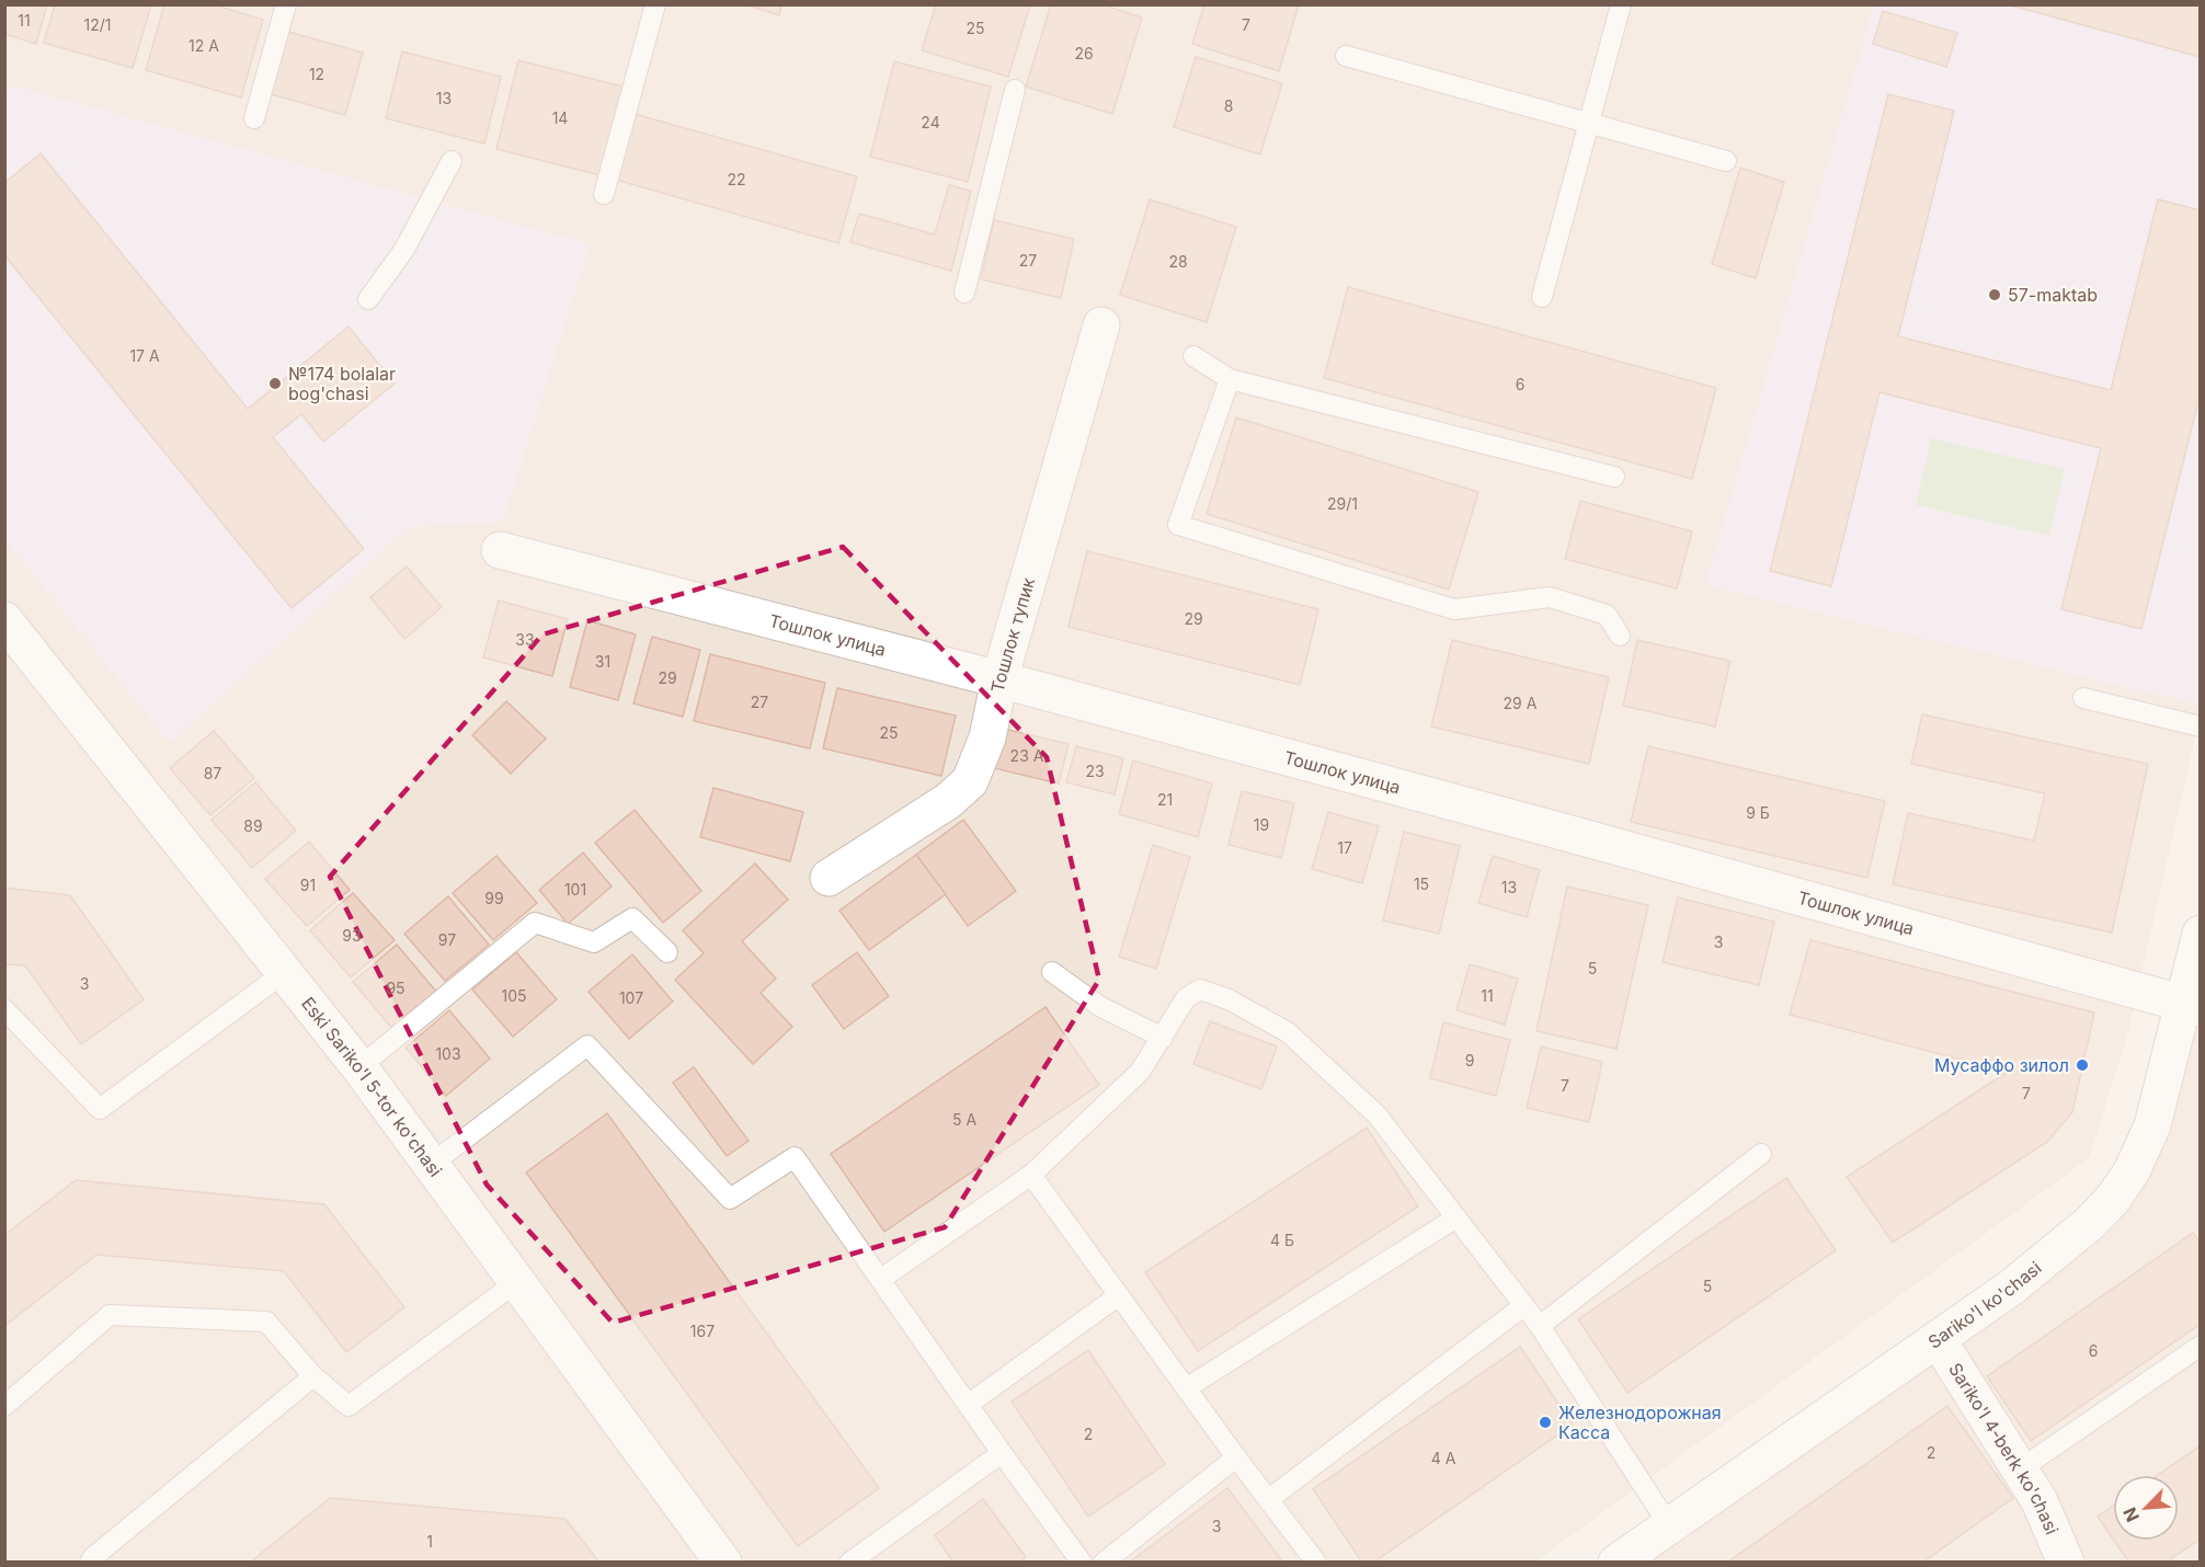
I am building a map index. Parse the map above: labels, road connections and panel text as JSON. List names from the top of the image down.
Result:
{
  "streets": {
    "street": [
      "Тошлок улица",
      "Тошлок тупик",
      "Eski Sariko'l 5-tor ko'chasi",
      "Sariko'l ko'chasi",
      "Sariko'l 4-berk ko'chasi"
    ]
  },
  "crossings": [
    ["Тошлок улица", "Тошлок тупик"],
    ["Тошлок улица", "Sariko'l ko'chasi"],
    ["Sariko'l ko'chasi", "Sariko'l 4-berk ko'chasi"]
  ],
  "places": [
    "57-maktab",
    "№174 bolalar bog'chasi",
    "Мусаффо зилол",
    "Железнодорожная Касса"
  ],
  "house_numbers": [
    "11",
    "12/1",
    "7",
    "25",
    "12 A",
    "26",
    "12",
    "13",
    "8",
    "14",
    "24",
    "22",
    "27",
    "28",
    "17 А",
    "6",
    "29/1",
    "29",
    "33",
    "31",
    "29",
    "27",
    "29 A",
    "25",
    "23 A",
    "23",
    "87",
    "21",
    "9 Б",
    "19",
    "89",
    "17",
    "15",
    "91",
    "13",
    "101",
    "99",
    "93",
    "97",
    "3",
    "5",
    "3",
    "95",
    "105",
    "11",
    "107",
    "103",
    "9",
    "7",
    "7",
    "5 A",
    "4 Б",
    "5",
    "167",
    "6",
    "2",
    "2",
    "4 A",
    "3",
    "1"
  ],
  "north": "bottom left"
}
